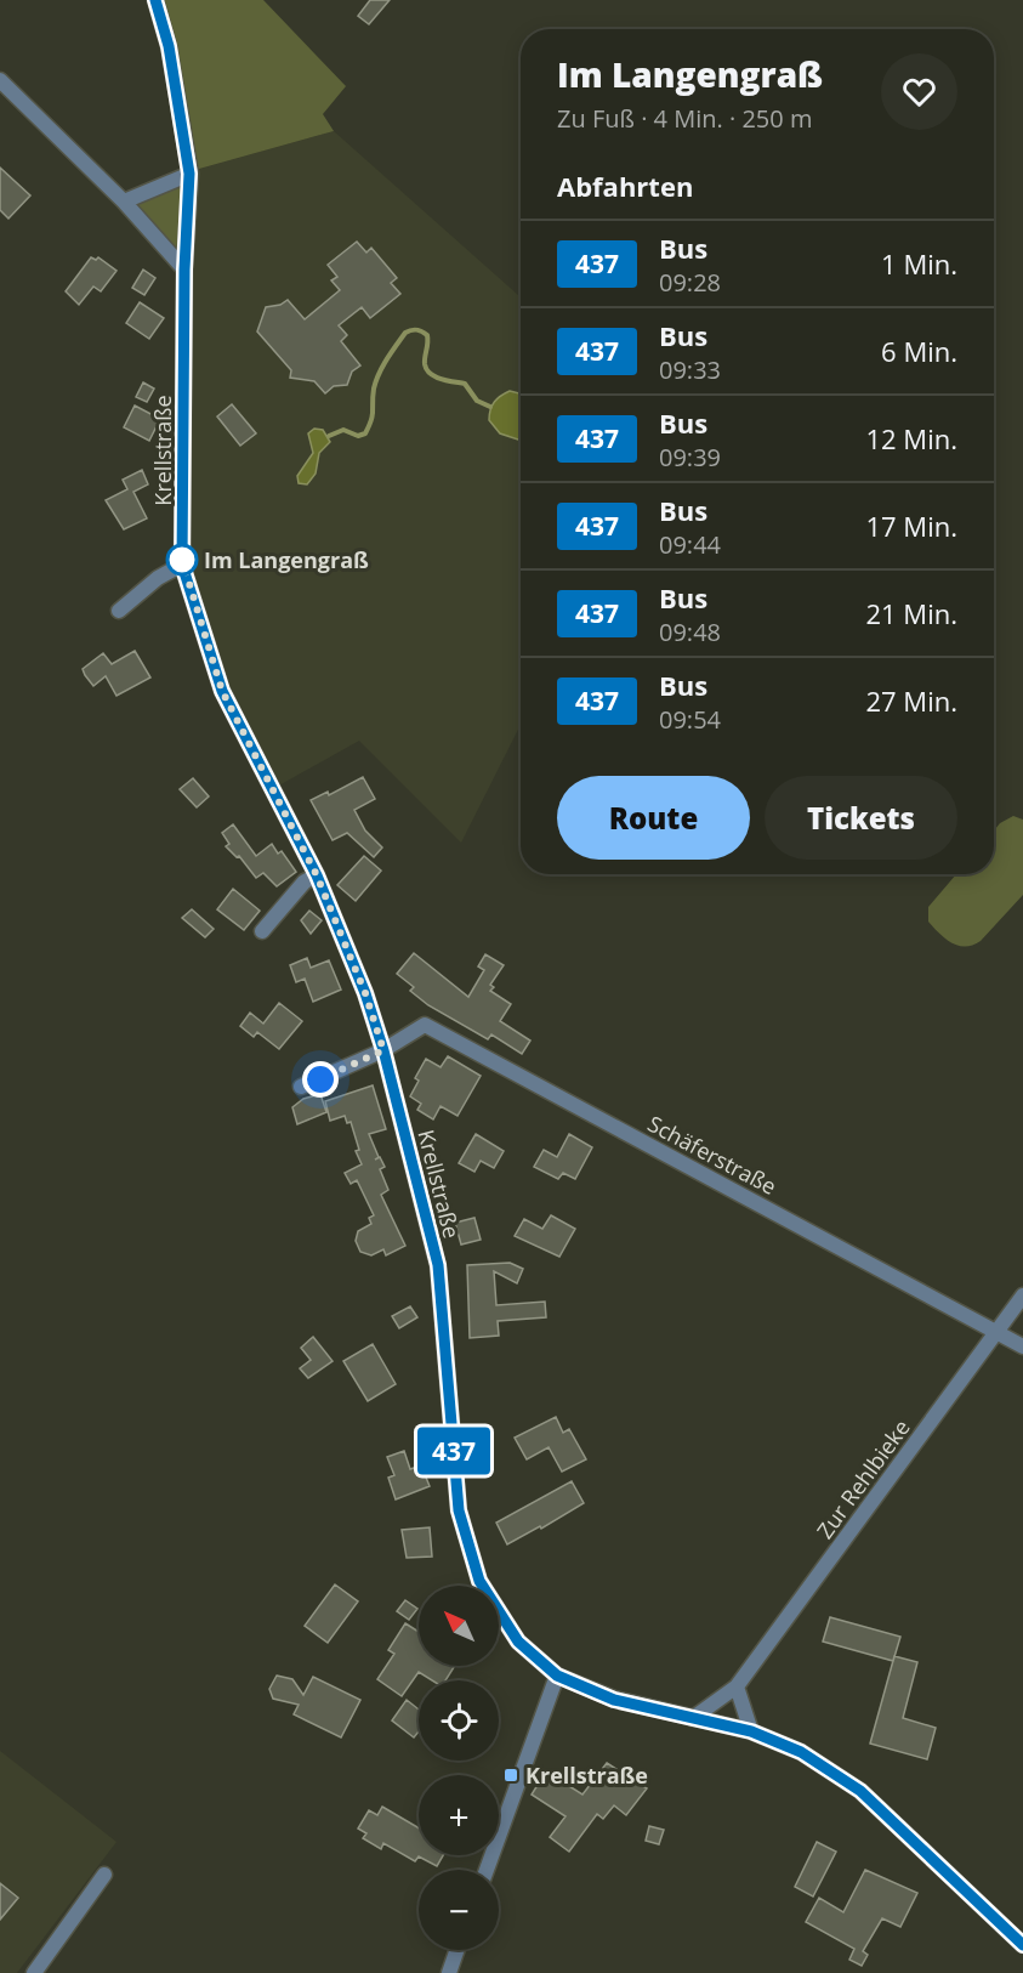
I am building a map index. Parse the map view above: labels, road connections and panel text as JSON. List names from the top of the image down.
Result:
{
  "streets": {
    "street": ["Krellstraße", "Schäferstraße", "Zur Rehlbieke"]
  },
  "crossings": [
    ["Krellstraße", "Schäferstraße"],
    ["Krellstraße", "Zur Rehlbieke"],
    ["Schäferstraße", "Zur Rehlbieke"]
  ],
  "places": {
    "other": ["Im Langengraß"],
    "transit": ["Krellstraße"]
  },
  "lines": ["bus line 437"],
  "north": "top left",
  "page": {
    "on_map": "437",
    "heading": [
      ["Im Langengraß", "Zu Fuß · 4 Min. · 250 m"],
      "Abfahrten"
    ],
    "list": [
      {
        "mark": "437",
        "name": "Bus",
        "note": "09:28",
        "value": "1 Min."
      },
      {
        "mark": "437",
        "name": "Bus",
        "note": "09:33",
        "value": "6 Min."
      },
      {
        "mark": "437",
        "name": "Bus",
        "note": "09:39",
        "value": "12 Min."
      },
      {
        "mark": "437",
        "name": "Bus",
        "note": "09:44",
        "value": "17 Min."
      },
      {
        "mark": "437",
        "name": "Bus",
        "note": "09:48",
        "value": "21 Min."
      },
      {
        "mark": "437",
        "name": "Bus",
        "note": "09:54",
        "value": "27 Min."
      }
    ],
    "buttons": ["Route", "Tickets"],
    "map_buttons": ["+", "−"]
  }
}
